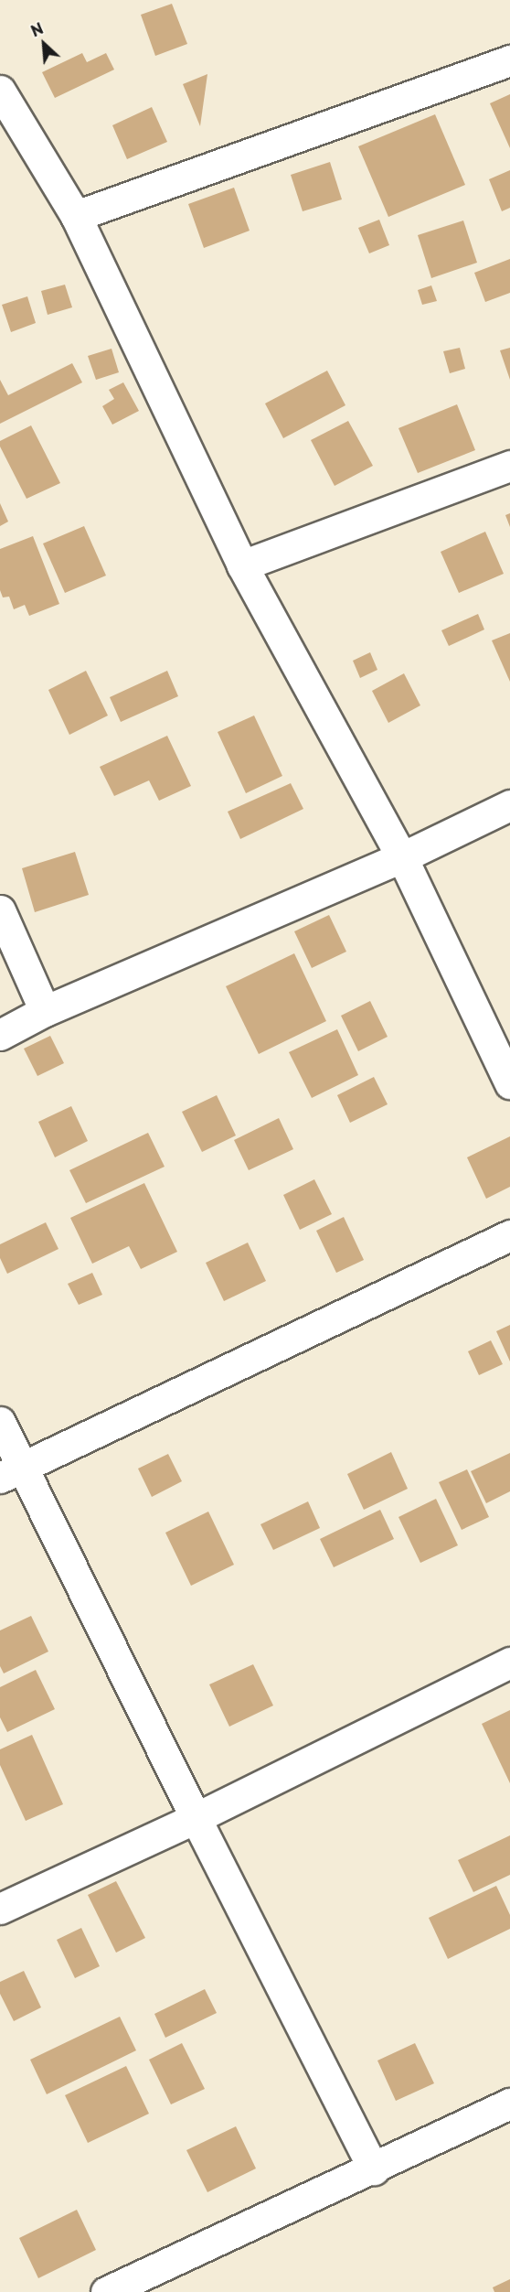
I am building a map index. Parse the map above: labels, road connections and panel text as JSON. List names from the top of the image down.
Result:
{
  "north": "top left"
}
